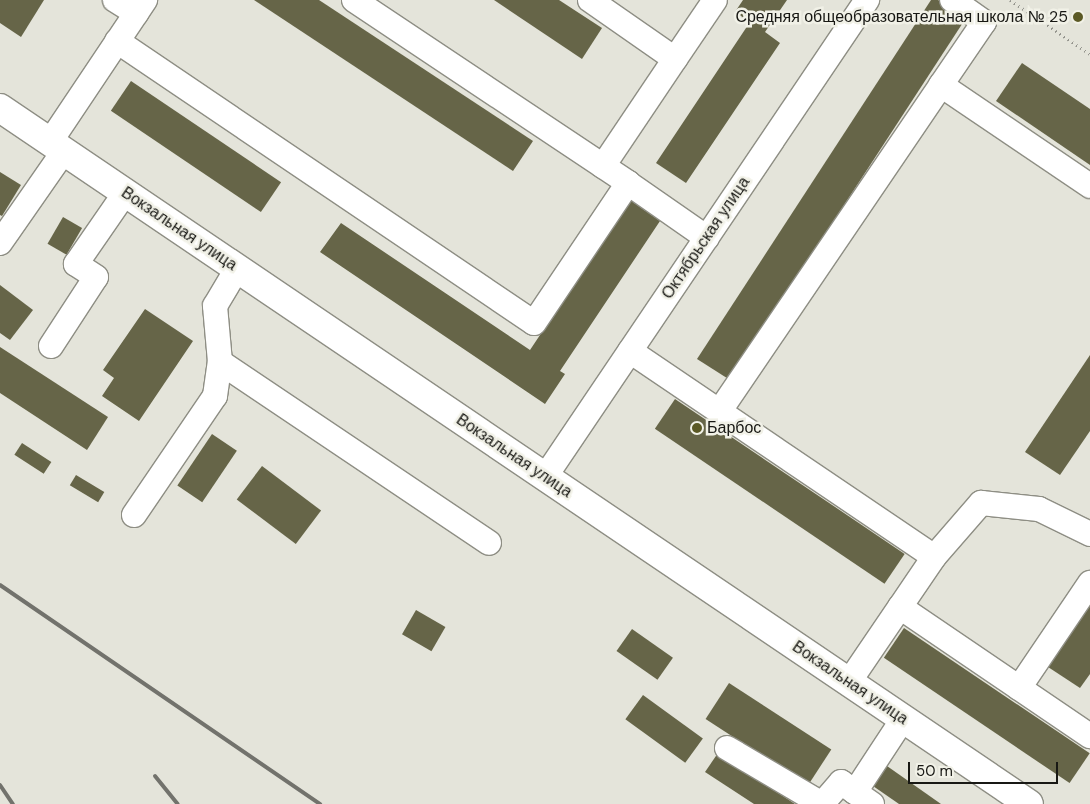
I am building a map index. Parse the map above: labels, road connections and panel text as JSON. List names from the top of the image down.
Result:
{
  "streets": {
    "main road": ["Вокзальная улица"],
    "street": ["Октябрьская улица"]
  },
  "crossings": [
    ["Вокзальная улица", "Октябрьская улица"]
  ],
  "places": ["Средняя общеобразовательная школа № 25", "Барбос"],
  "scale_bar": "50 m"
}
